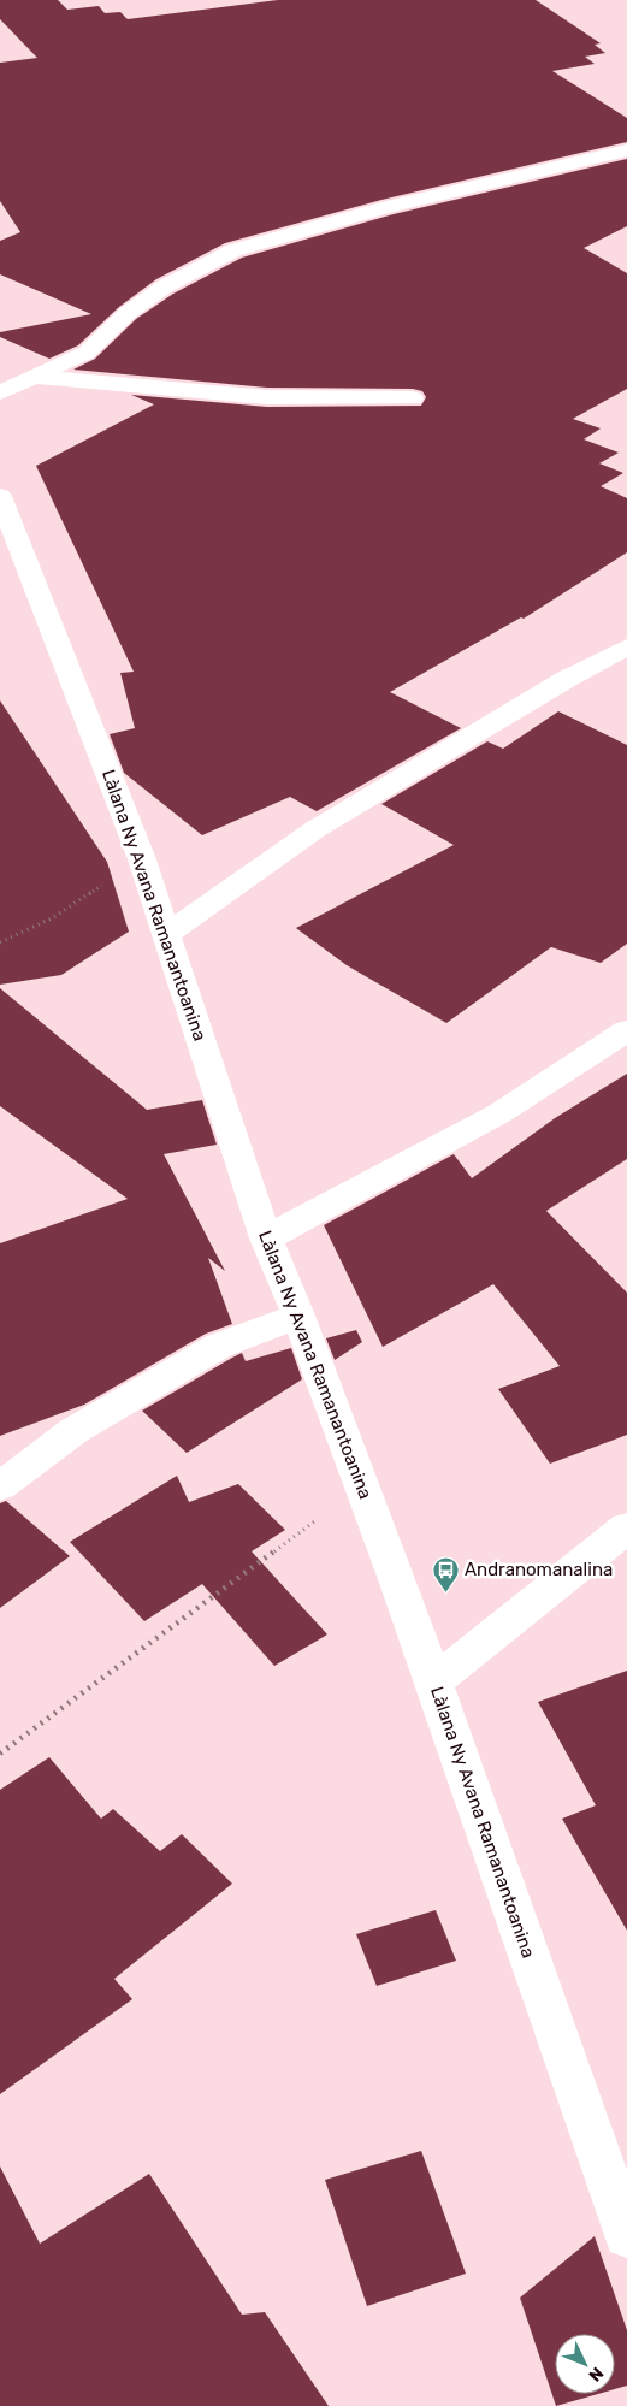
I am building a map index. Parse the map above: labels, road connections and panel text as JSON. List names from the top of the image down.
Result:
{
  "streets": {
    "street": ["Làlana Ny Avana Ramanantoanina"]
  },
  "places": {
    "bus stop": ["Andranomanalina"]
  },
  "north": "bottom right"
}
